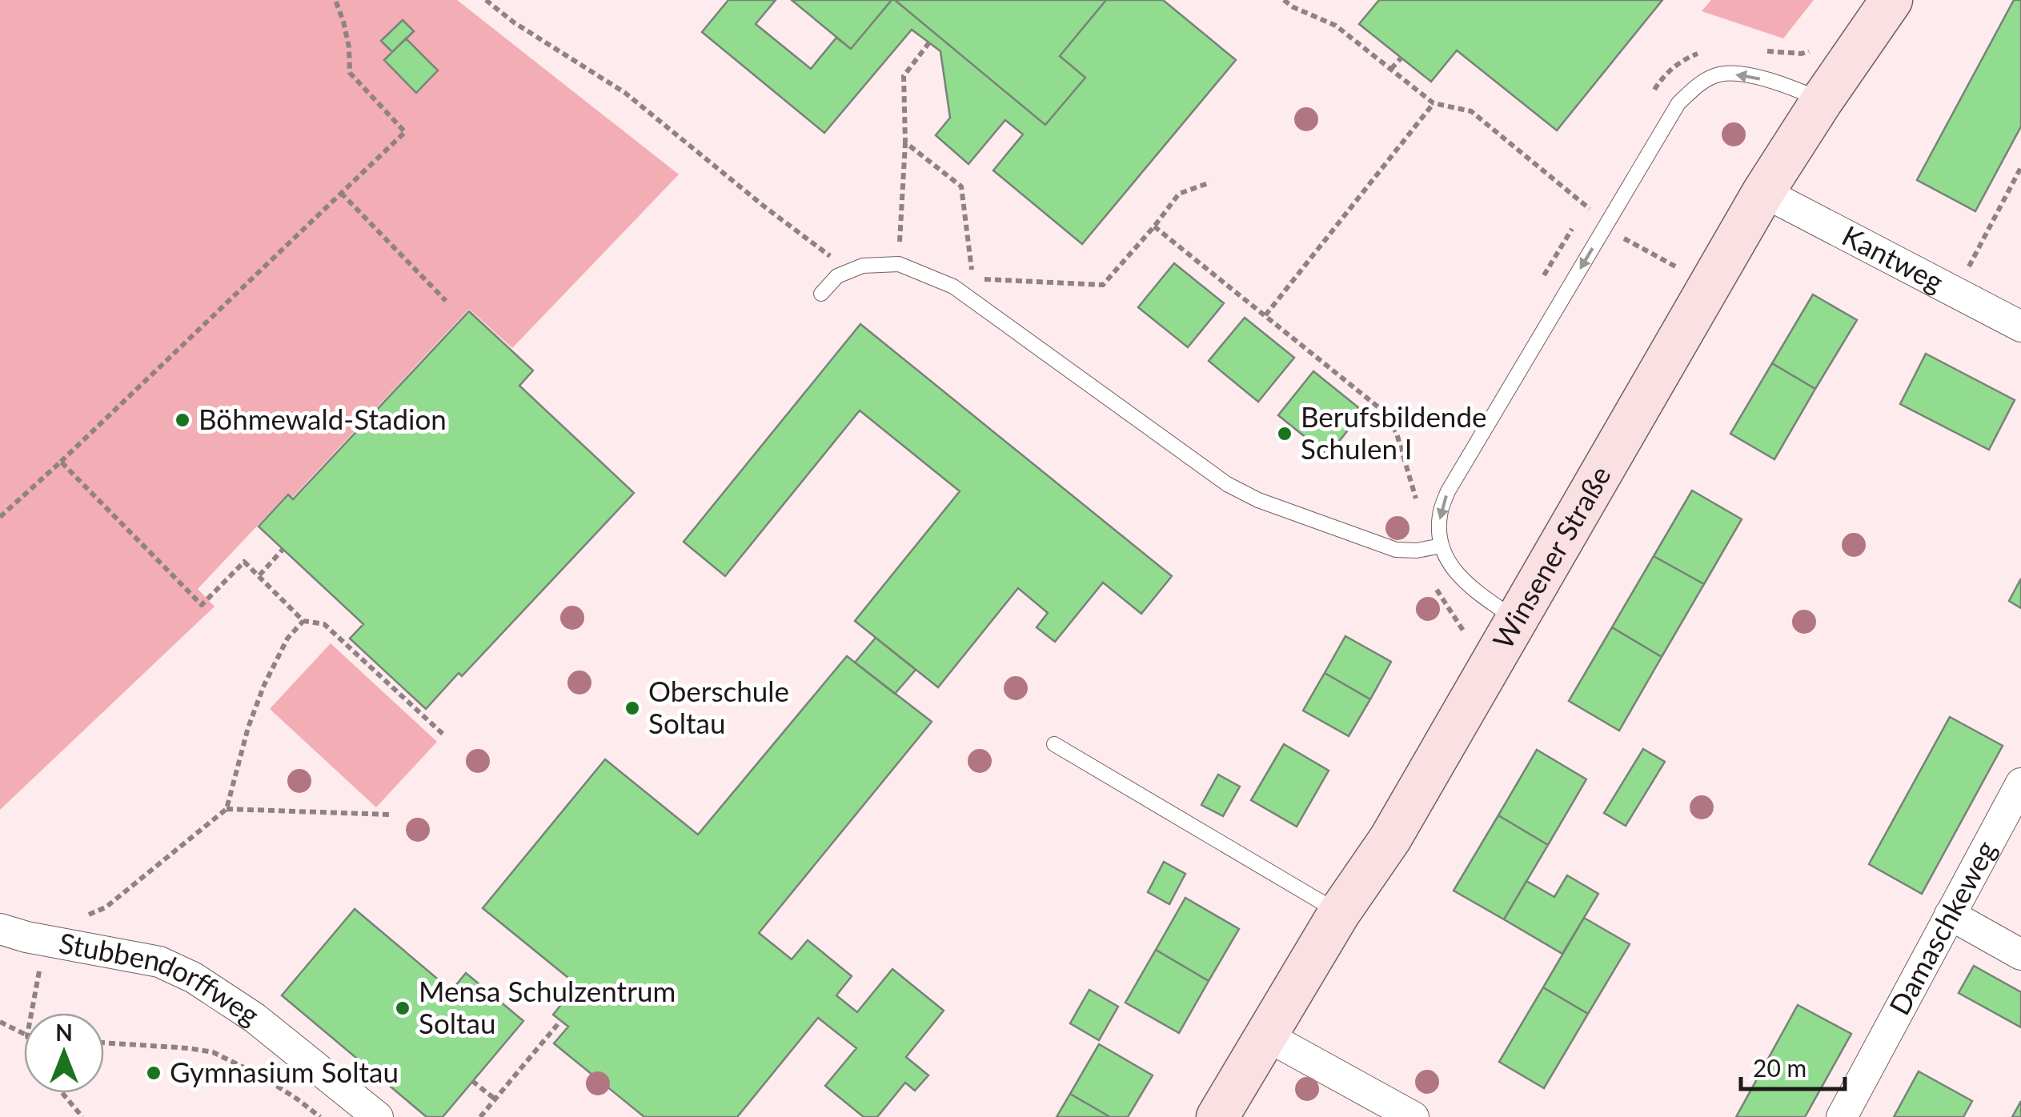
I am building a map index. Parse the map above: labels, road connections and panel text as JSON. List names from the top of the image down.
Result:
{
  "streets": {
    "main road": ["Winsener Straße"],
    "street": ["Kantweg", "Damaschkeweg", "Stubbendorffweg"]
  },
  "crossings": [
    ["Kantweg", "Winsener Straße"]
  ],
  "places": [
    "Böhmewald-Stadion",
    "Berufsbildende Schulen I",
    "Oberschule Soltau",
    "Mensa Schulzentrum Soltau",
    "Gymnasium Soltau"
  ],
  "scale_bar": "20 m",
  "north": "top"
}
